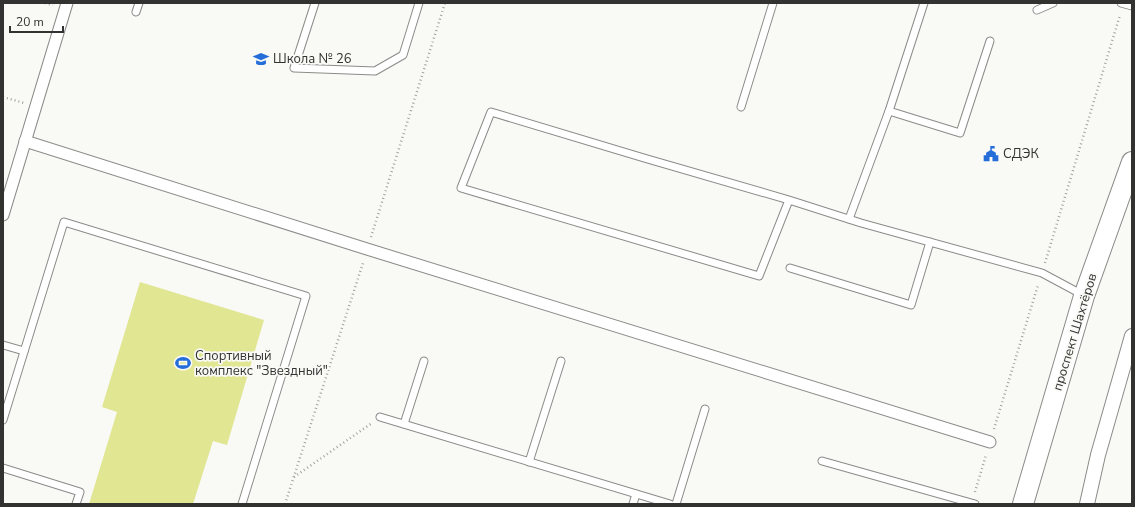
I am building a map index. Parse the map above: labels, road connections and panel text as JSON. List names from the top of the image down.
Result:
{
  "streets": {
    "main road": ["проспект Шахтёров"]
  },
  "places": {
    "school or university": ["Школа № 26"],
    "public building": ["СДЭК"],
    "sports": ["Спортивный комплекс \"Звездный\""]
  },
  "scale_bar": "20 m"
}
